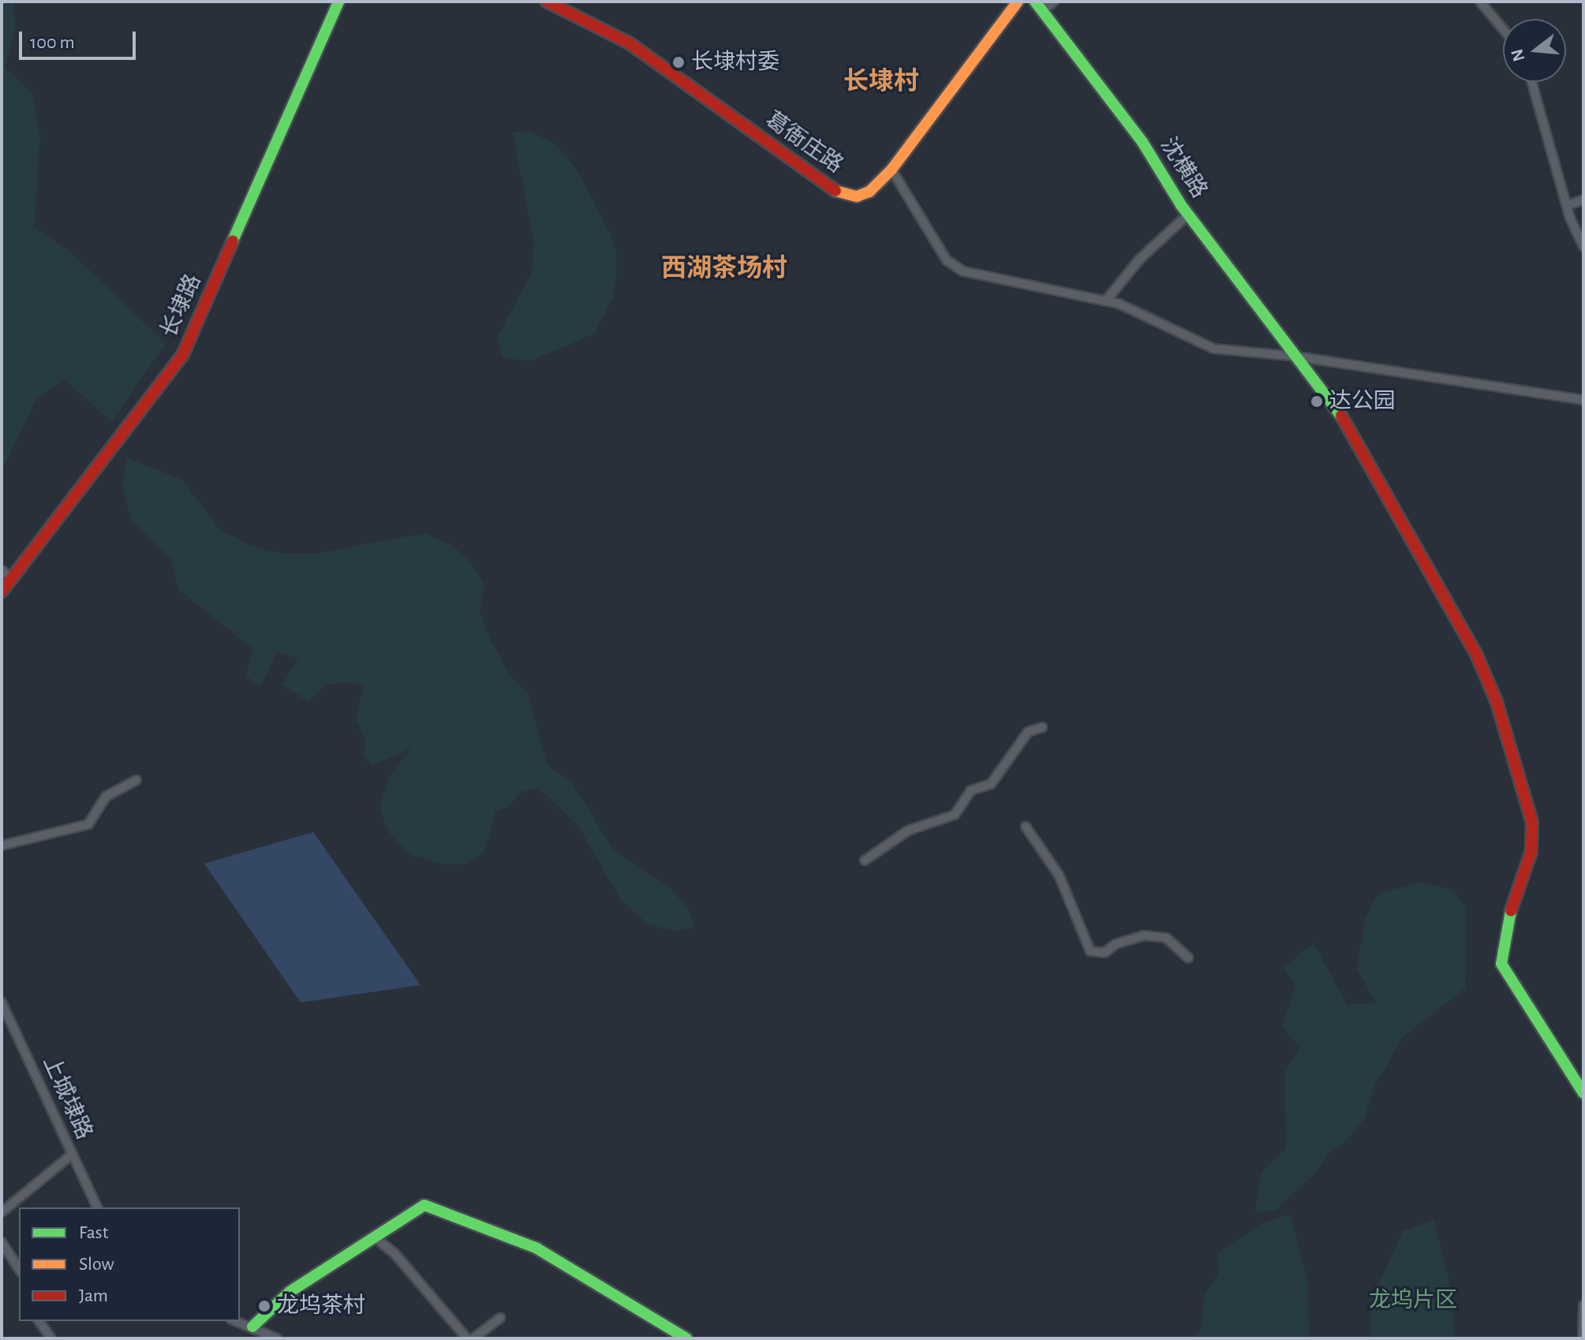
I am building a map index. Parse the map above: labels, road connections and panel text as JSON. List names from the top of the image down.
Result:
{
  "streets": {
    "street": [
      "葛衙庄路",
      "沈横路",
      "长埭路",
      "上城埭路"
    ]
  },
  "districts": ["长埭村", "西湖茶场村"],
  "parks": ["龙坞片区"],
  "places": ["长埭村委", "达公园", "龙坞茶村"],
  "legend": ["Fast", "Slow", "Jam"],
  "scale_bar": "100 m",
  "north": "left"
}
